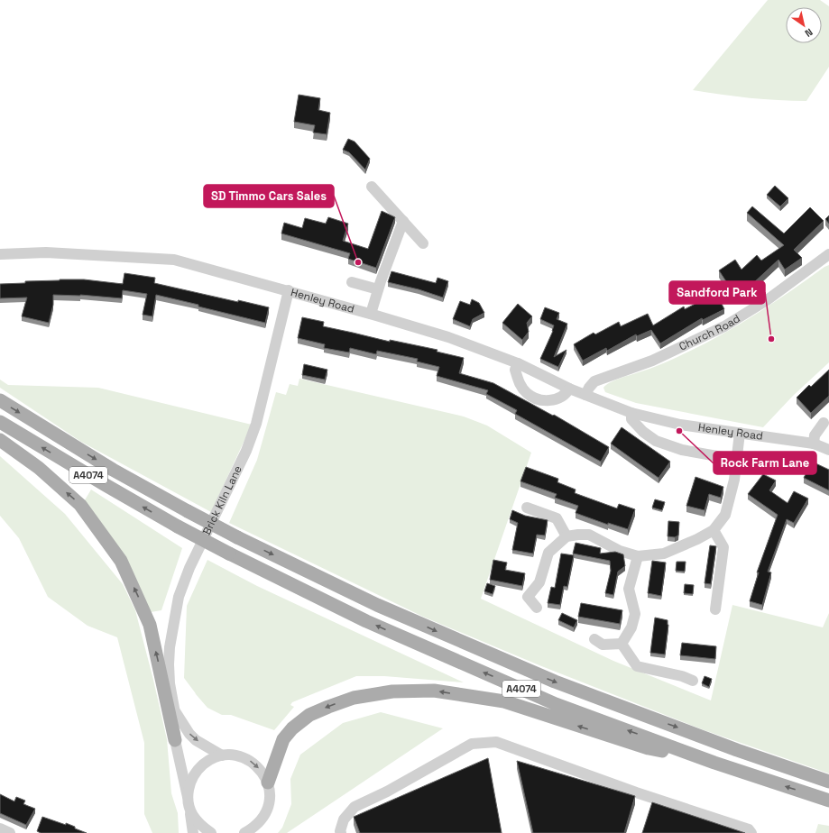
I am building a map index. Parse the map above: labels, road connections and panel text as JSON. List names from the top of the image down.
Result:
{
  "streets": {
    "main road": ["A4074"],
    "street": ["Henley Road", "Church Road", "Brick Kiln Lane"]
  },
  "crossings": [
    ["Henley Road", "Church Road"],
    ["Henley Road", "Brick Kiln Lane"]
  ],
  "places": ["SD Timmo Cars Sales", "Sandford Park", "Rock Farm Lane"],
  "north": "bottom right"
}
